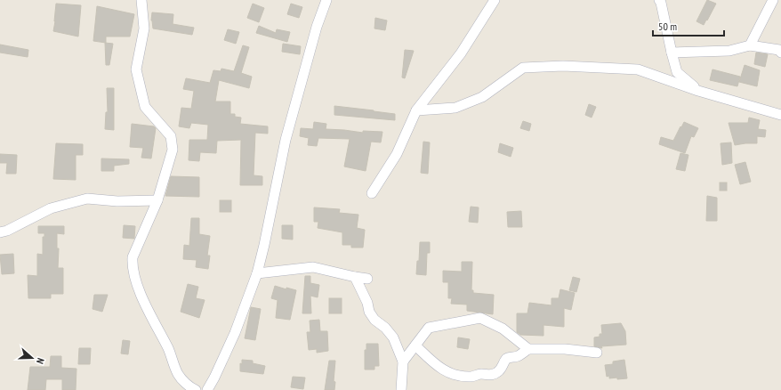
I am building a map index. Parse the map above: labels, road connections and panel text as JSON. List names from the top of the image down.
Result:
{
  "scale_bar": "50 m",
  "north": "right"
}
